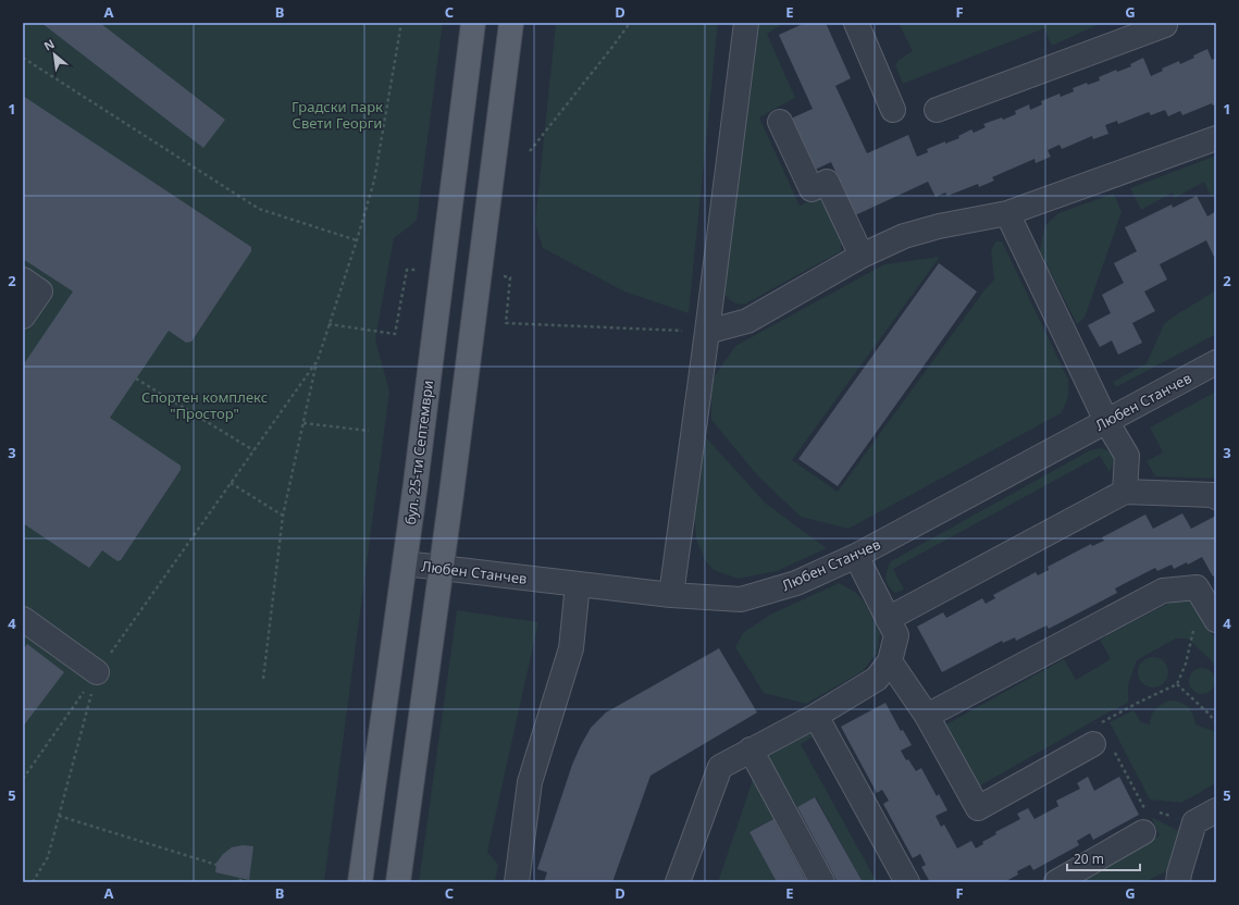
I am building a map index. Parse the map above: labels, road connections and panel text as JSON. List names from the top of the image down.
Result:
{
  "streets": {
    "main road": ["бул. 25-ти Септември"],
    "street": ["Любен Станчев"]
  },
  "crossings": [
    ["Любен Станчев", "бул. 25-ти Септември"]
  ],
  "parks": ["Градски парк Свети Георги", "Спортен комплекс \"Простор\""],
  "scale_bar": "20 m",
  "north": "top left",
  "grid": {
    "columns": [
      "A",
      "B",
      "C",
      "D",
      "E",
      "F",
      "G"
    ],
    "rows": [
      "1",
      "2",
      "3",
      "4",
      "5"
    ]
  }
}
